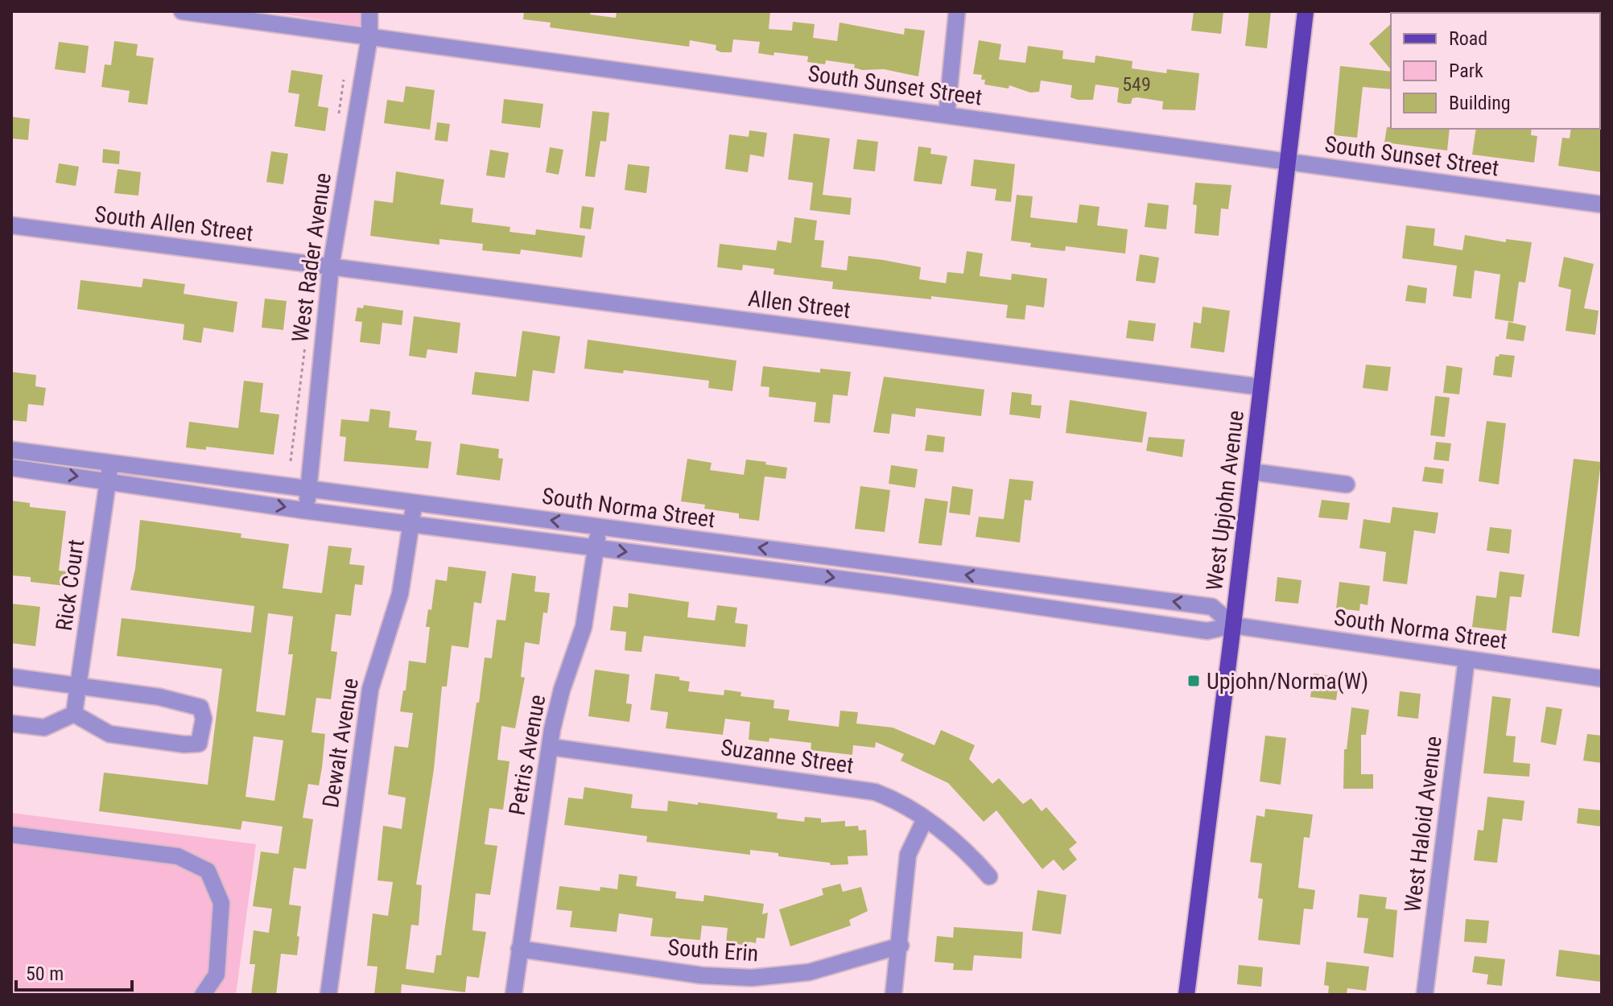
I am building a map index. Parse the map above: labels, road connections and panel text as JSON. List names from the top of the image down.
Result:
{
  "streets": {
    "main road": ["West Upjohn Avenue"],
    "street": [
      "South Sunset Street",
      "South Allen Street",
      "West Rader Avenue",
      "Allen Street",
      "South Norma Street",
      "Rick Court",
      "Dewalt Avenue",
      "Petris Avenue",
      "Suzanne Street",
      "West Haloid Avenue",
      "South Erin"
    ]
  },
  "crossings": [
    ["South Sunset Street", "West Rader Avenue"],
    ["South Sunset Street", "West Upjohn Avenue"],
    ["South Allen Street", "West Rader Avenue"],
    ["South Allen Street", "Allen Street"],
    ["West Rader Avenue", "Allen Street"],
    ["West Rader Avenue", "South Norma Street"],
    ["Allen Street", "West Upjohn Avenue"],
    ["West Upjohn Avenue", "South Norma Street"],
    ["South Norma Street", "Rick Court"],
    ["South Norma Street", "Dewalt Avenue"],
    ["South Norma Street", "Petris Avenue"],
    ["South Norma Street", "West Haloid Avenue"],
    ["Petris Avenue", "Suzanne Street"],
    ["Petris Avenue", "South Erin"]
  ],
  "places": {
    "transit": ["Upjohn/Norma(W)"]
  },
  "house_numbers": ["549"],
  "legend": ["Road", "Park", "Building"],
  "scale_bar": "50 m"
}
